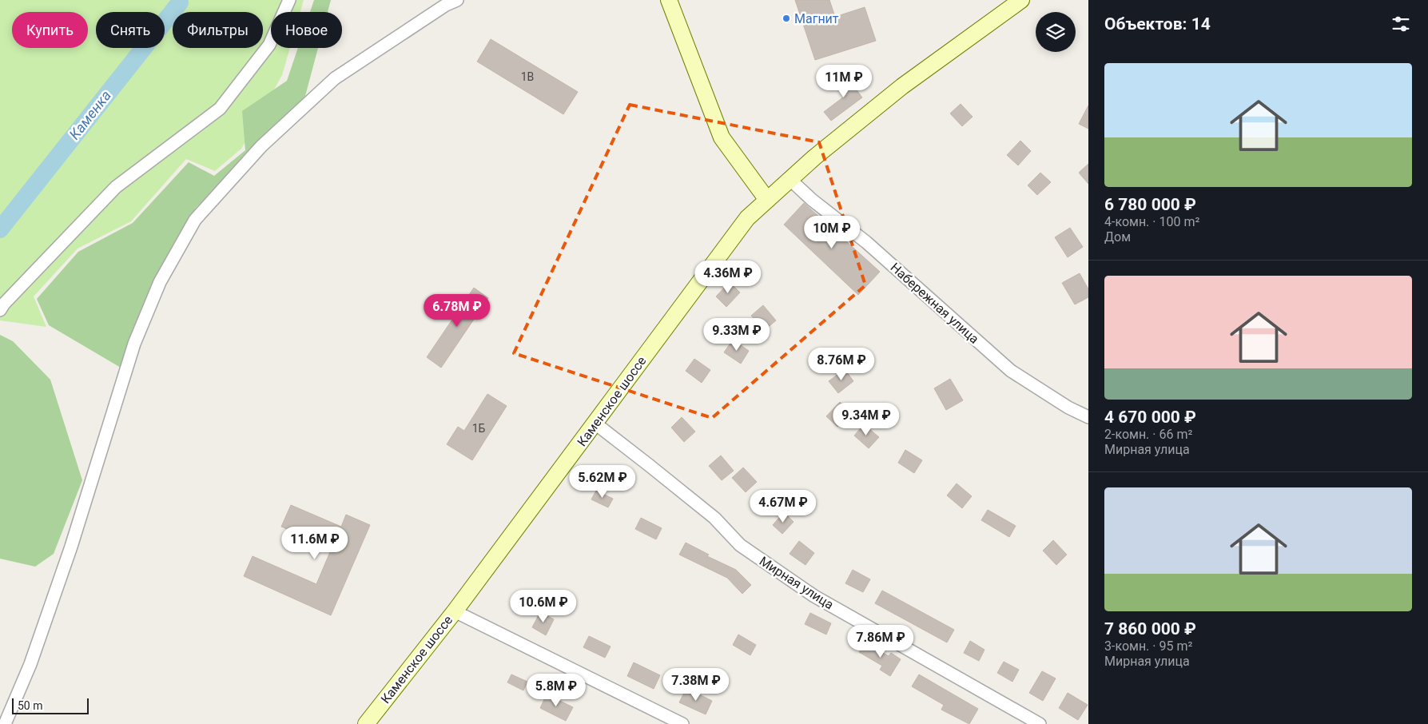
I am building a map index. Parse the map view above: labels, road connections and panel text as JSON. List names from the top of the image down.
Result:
{
  "streets": {
    "street": ["Набережная улица", "Каменское шоссе", "Мирная улица"]
  },
  "crossings": [
    ["Набережная улица", "Каменское шоссе"],
    ["Каменское шоссе", "Мирная улица"]
  ],
  "water": ["Каменка"],
  "places": ["Магнит"],
  "house_numbers": ["1В", "1Б"],
  "scale_bar": "50 m",
  "page": {
    "heading": "Объектов: 14",
    "chip": [
      "Купить",
      "Снять",
      "Фильтры",
      "Новое"
    ],
    "list": [
      {
        "name": "6 780 000 ₽",
        "note": "4-комн. · 100 m² · Дом"
      },
      {
        "name": "4 670 000 ₽",
        "note": "2-комн. · 66 m² · Мирная улица"
      },
      {
        "name": "7 860 000 ₽",
        "note": "3-комн. · 95 m² · Мирная улица"
      }
    ],
    "price": [
      "11M ₽",
      "10M ₽",
      "4.36M ₽",
      "6.78M ₽",
      "9.33M ₽",
      "8.76M ₽",
      "9.34M ₽",
      "5.62M ₽",
      "4.67M ₽",
      "11.6M ₽",
      "10.6M ₽",
      "7.86M ₽",
      "7.38M ₽",
      "5.8M ₽"
    ],
    "scale": "50 m"
  }
}
